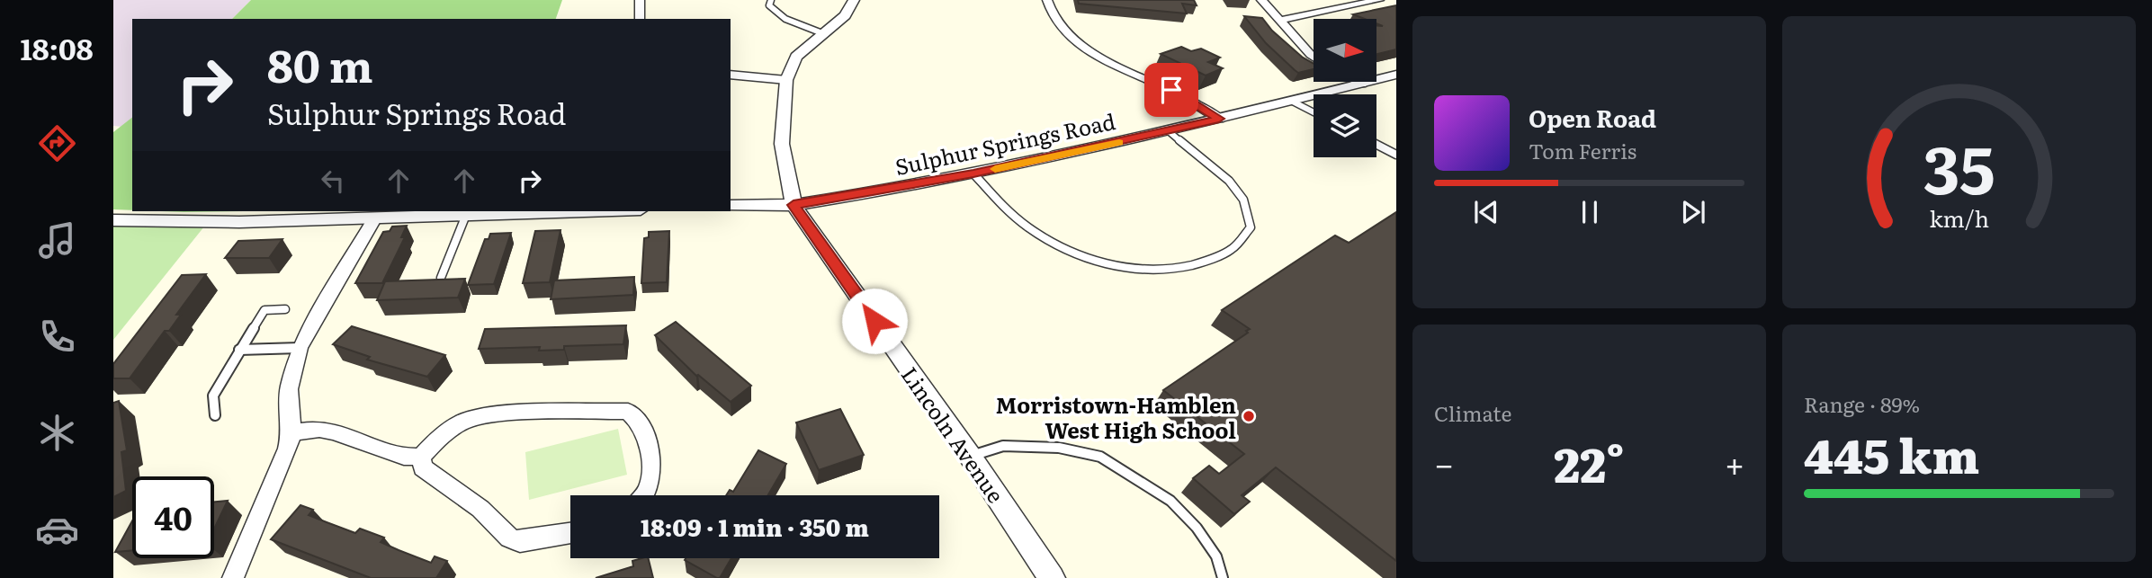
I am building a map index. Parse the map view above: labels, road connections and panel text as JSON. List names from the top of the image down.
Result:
{
  "streets": {
    "street": ["Sulphur Springs Road", "Lincoln Avenue"]
  },
  "crossings": [
    ["Sulphur Springs Road", "Lincoln Avenue"]
  ],
  "places": ["Morristown-Hamblen West High School"],
  "north": "right",
  "page": {
    "tabs": "18:08",
    "turn": ["80 m", "Sulphur Springs Road"],
    "song": ["Open Road", "Tom Ferris"],
    "tile": [
      "Climate",
      ["Range · 89%", "445 km"]
    ],
    "heat": ["−", "22°", "+"],
    "limit": "40",
    "trip": "18:09 · 1 min · 350 m",
    "gauge": ["35", "km/h"]
  }
}
